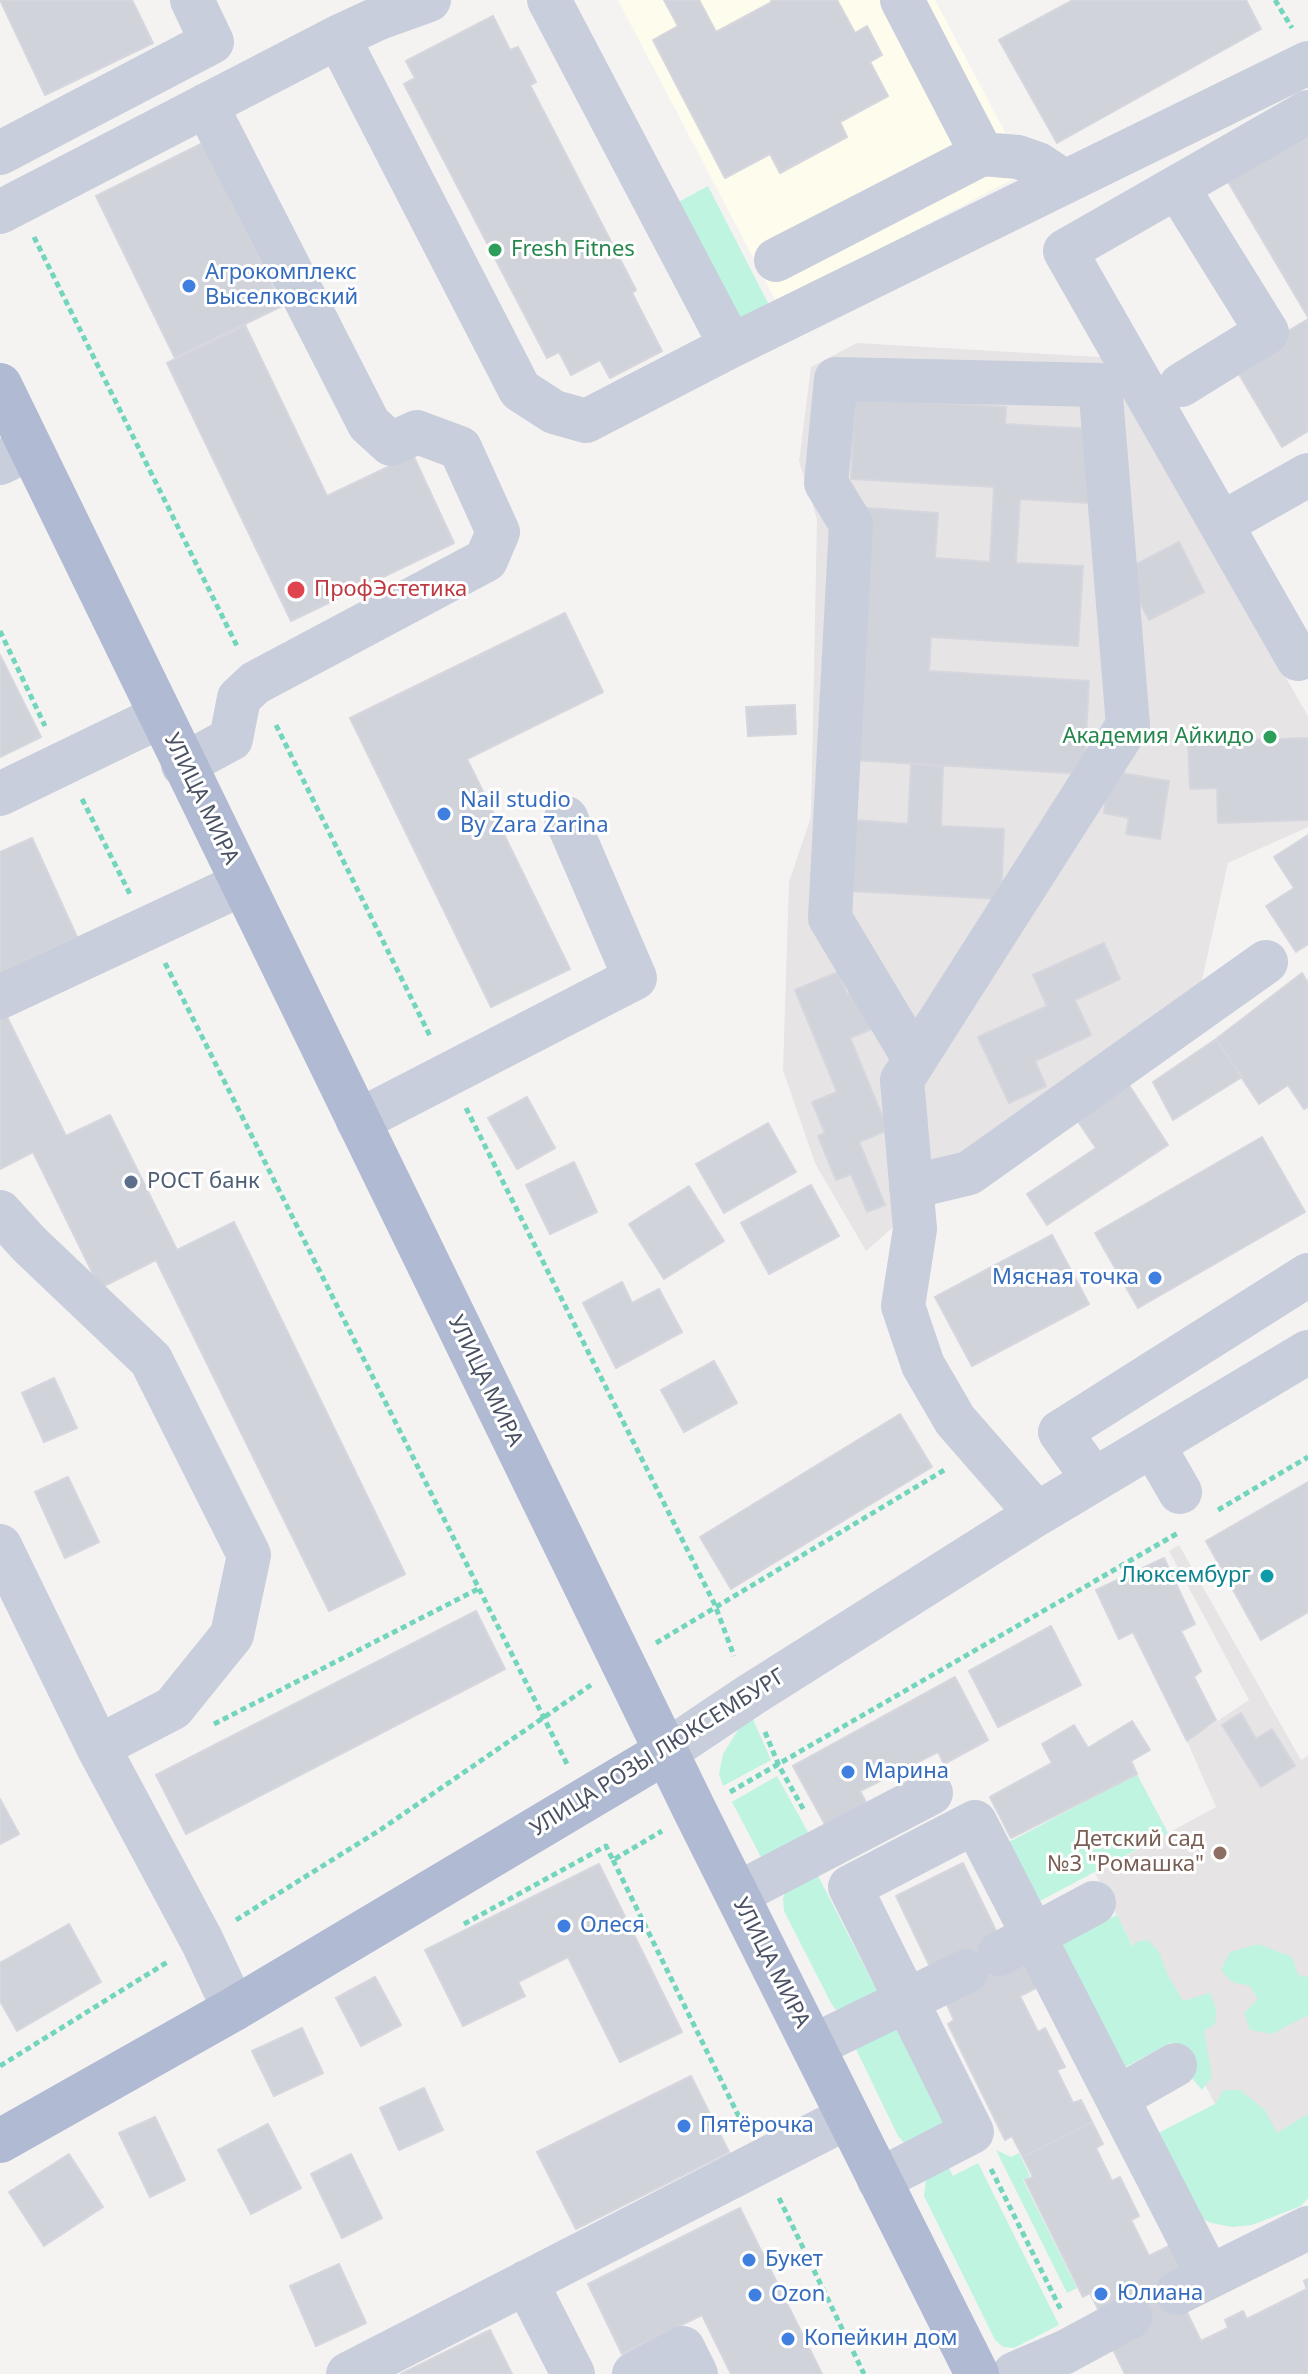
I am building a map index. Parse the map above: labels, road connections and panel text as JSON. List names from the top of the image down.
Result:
{
  "streets": {
    "main road": ["УЛИЦА МИРА", "УЛИЦА РОЗЫ ЛЮКСЕМБУРГ"]
  },
  "crossings": [
    ["УЛИЦА МИРА", "УЛИЦА РОЗЫ ЛЮКСЕМБУРГ"]
  ],
  "places": [
    "Fresh Fitnes",
    "Агрокомплекс Выселковский",
    "ПрофЭстетика",
    "Академия Айкидо",
    "Nail studio By Zara Zarina",
    "РОСТ банк",
    "Мясная точка",
    "Люксембург",
    "Марина",
    "Детский сад №3 \"Ромашка\"",
    "Олеся",
    "Пятёрочка",
    "Букет",
    "Юлиана",
    "Ozon",
    "Копейкин дом"
  ]
}
